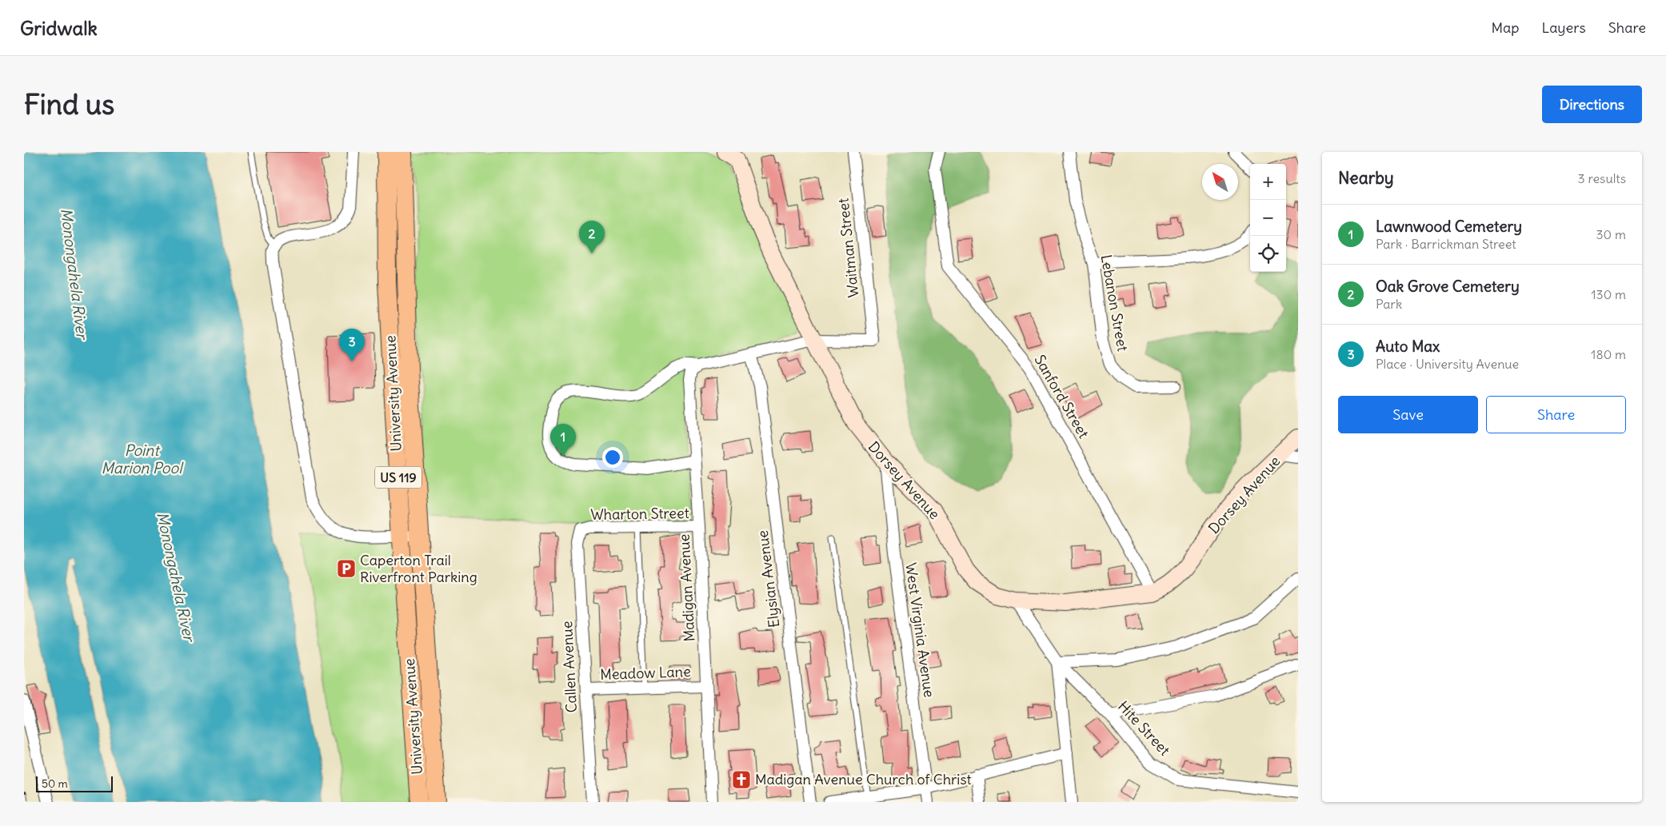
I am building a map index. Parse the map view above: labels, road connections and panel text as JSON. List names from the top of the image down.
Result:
{
  "streets": {
    "main road": ["University Avenue", "US 119"],
    "street": [
      "Waitman Street",
      "Lebanon Street",
      "Sanford Street",
      "Dorsey Avenue",
      "Wharton Street",
      "Elysian Avenue",
      "Madigan Avenue",
      "West Virginia Avenue",
      "Callen Avenue",
      "Meadow Lane",
      "Hite Street"
    ]
  },
  "crossings": [
    ["Waitman Street", "Dorsey Avenue"],
    ["Sanford Street", "Dorsey Avenue"],
    ["Dorsey Avenue", "West Virginia Avenue"],
    ["Dorsey Avenue", "Hite Street"],
    ["Wharton Street", "Madigan Avenue"],
    ["Wharton Street", "Callen Avenue"],
    ["Madigan Avenue", "Meadow Lane"],
    ["Callen Avenue", "Meadow Lane"]
  ],
  "water": ["Monongahela River", "Point Marion Pool"],
  "places": {
    "parking": ["Caperton Trail Riverfront Parking"],
    "church": ["Madigan Avenue Church of Christ"]
  },
  "scale_bar": "50 m",
  "north": "top left",
  "page": {
    "header": "Gridwalk",
    "nav": ["Map", "Layers", "Share"],
    "buttons": [
      "Directions",
      ["Save", "Share"]
    ],
    "title": "Find us",
    "heading": ["Nearby", "3 results"],
    "map_buttons": ["+", "−"],
    "list": [
      {
        "mark": "1",
        "name": "Lawnwood Cemetery",
        "note": "Park · Barrickman Street",
        "value": "30 m"
      },
      {
        "mark": "2",
        "name": "Oak Grove Cemetery",
        "note": "Park",
        "value": "130 m"
      },
      {
        "mark": "3",
        "name": "Auto Max",
        "note": "Place · University Avenue",
        "value": "180 m"
      }
    ],
    "pins": ["2", "3", "1"],
    "scale": "50 m"
  }
}
